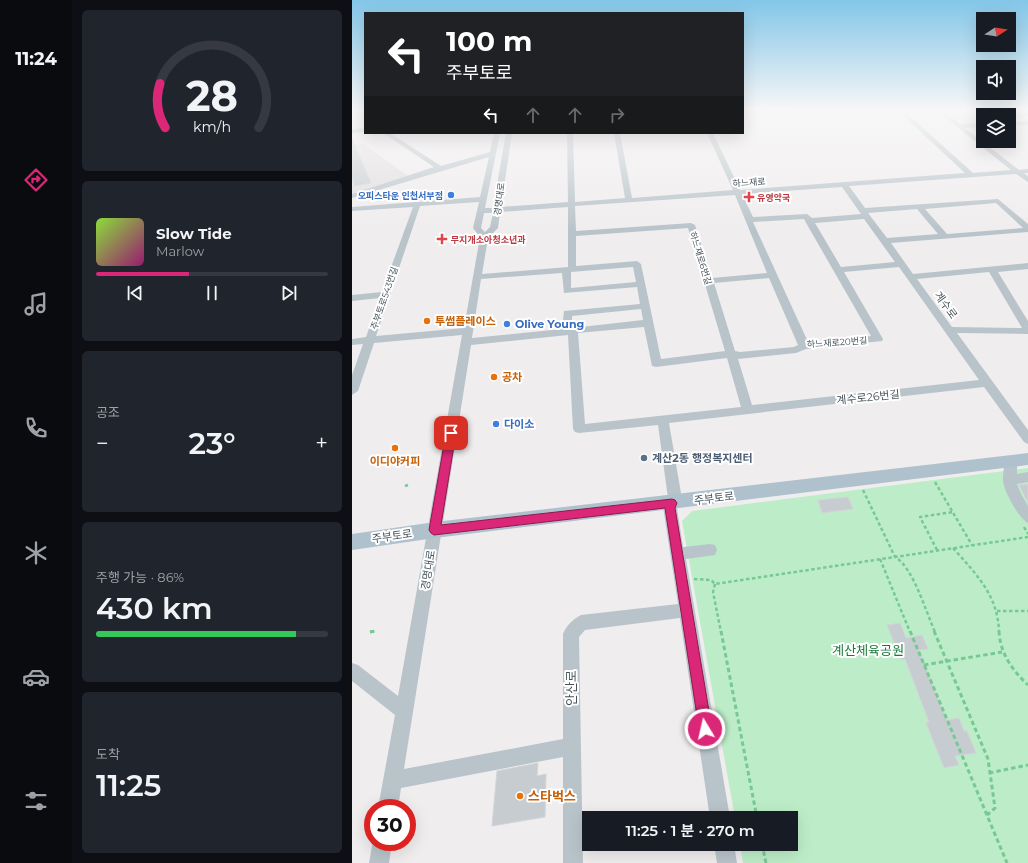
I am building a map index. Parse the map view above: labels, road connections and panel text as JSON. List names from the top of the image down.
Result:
{
  "streets": {
    "main road": ["주부토로"],
    "street": [
      "하느재로",
      "경명대로",
      "하느재로6번길",
      "주부토로543번길",
      "계수로",
      "하느재로20번길",
      "계수로26번길",
      "안산로"
    ]
  },
  "crossings": [
    ["하느재로", "경명대로"],
    ["하느재로", "계수로"],
    ["하느재로", "하느재로20번길"],
    ["경명대로", "주부토로"],
    ["하느재로6번길", "계수로26번길"],
    ["계수로", "계수로26번길"]
  ],
  "parks": ["계산체육공원"],
  "places": {
    "other": [
      "오피스타운 인천서부점",
      "투썸플레이스",
      "Olive Young",
      "공차",
      "다이소",
      "이디야커피",
      "계산2동 행정복지센터",
      "스타벅스"
    ],
    "health": ["유영약국", "무지개소아청소년과"]
  },
  "north": "right",
  "page": {
    "tabs": "11:24",
    "turn": ["100 m", "주부토로"],
    "song": ["Slow Tide", "Marlow"],
    "tile": [
      "공조",
      ["주행 가능 · 86%", "430 km"],
      ["도착", "11:25"]
    ],
    "heat": ["−", "23°", "+"],
    "limit": "30",
    "trip": "11:25 · 1 분 · 270 m",
    "gauge": ["28", "km/h"]
  }
}
